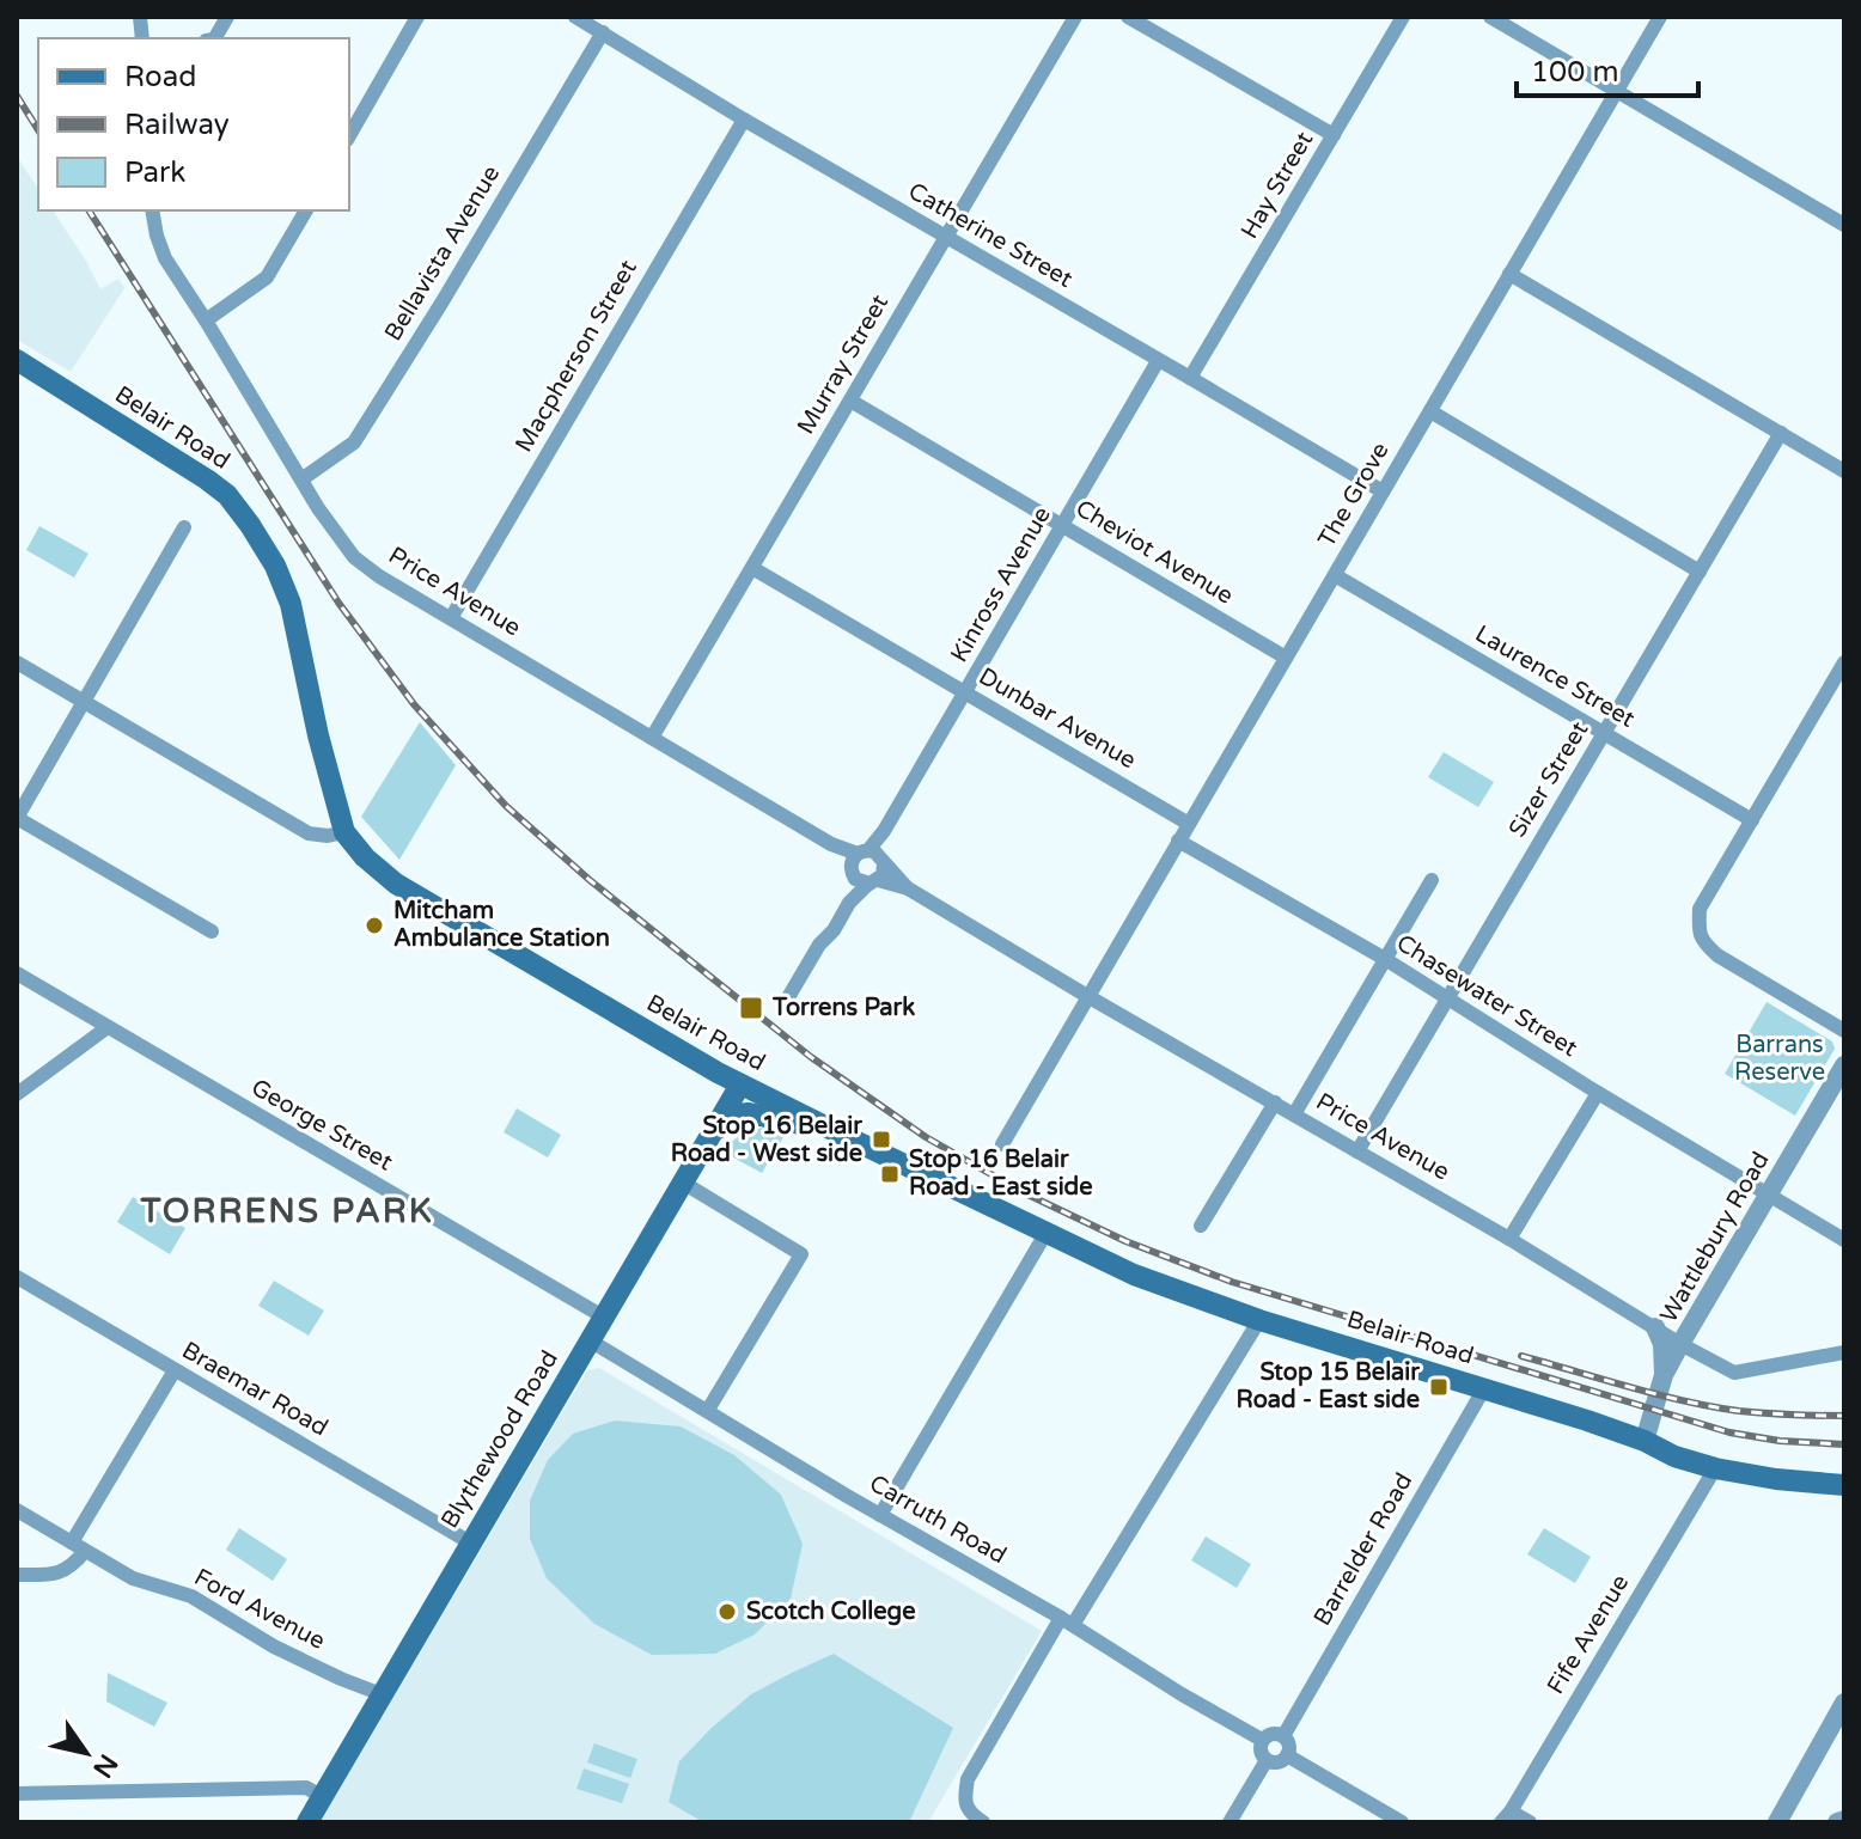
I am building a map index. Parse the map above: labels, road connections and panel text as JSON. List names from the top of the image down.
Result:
{
  "streets": {
    "main road": ["Belair Road", "Blythewood Road"],
    "street": [
      "Hay Street",
      "Catherine Street",
      "Bellavista Avenue",
      "Macpherson Street",
      "Murray Street",
      "The Grove",
      "Cheviot Avenue",
      "Kinross Avenue",
      "Price Avenue",
      "Laurence Street",
      "Dunbar Avenue",
      "Sizer Street",
      "Chasewater Street",
      "George Street",
      "Wattlebury Road",
      "Braemar Road",
      "Carruth Road",
      "Barrelder Road",
      "Ford Avenue",
      "Fife Avenue"
    ]
  },
  "crossings": [
    ["Hay Street", "Catherine Street"],
    ["Catherine Street", "Bellavista Avenue"],
    ["Catherine Street", "Macpherson Street"],
    ["Catherine Street", "Murray Street"],
    ["Catherine Street", "The Grove"],
    ["Catherine Street", "Kinross Avenue"],
    ["Bellavista Avenue", "Price Avenue"],
    ["Macpherson Street", "Price Avenue"],
    ["Murray Street", "Cheviot Avenue"],
    ["Murray Street", "Price Avenue"],
    ["Murray Street", "Dunbar Avenue"],
    ["Belair Road", "Wattlebury Road"],
    ["Belair Road", "Blythewood Road"],
    ["Belair Road", "Barrelder Road"],
    ["Belair Road", "Fife Avenue"],
    ["The Grove", "Cheviot Avenue"],
    ["The Grove", "Price Avenue"],
    ["The Grove", "Laurence Street"],
    ["The Grove", "Dunbar Avenue"],
    ["The Grove", "Chasewater Street"],
    ["Cheviot Avenue", "Kinross Avenue"],
    ["Kinross Avenue", "Price Avenue"],
    ["Kinross Avenue", "Dunbar Avenue"],
    ["Price Avenue", "Sizer Street"],
    ["Price Avenue", "Wattlebury Road"],
    ["Laurence Street", "Sizer Street"],
    ["Sizer Street", "Chasewater Street"],
    ["Chasewater Street", "Wattlebury Road"],
    ["George Street", "Blythewood Road"],
    ["Braemar Road", "Blythewood Road"],
    ["Blythewood Road", "Carruth Road"],
    ["Blythewood Road", "Ford Avenue"],
    ["Carruth Road", "Barrelder Road"]
  ],
  "districts": ["TORRENS PARK"],
  "parks": ["Barrans Reserve"],
  "places": {
    "other": ["Mitcham Ambulance Station", "Scotch College"],
    "transit": [
      "Torrens Park",
      "Stop 16 Belair Road - West side",
      "Stop 16 Belair Road - East side",
      "Stop 15 Belair Road - East side"
    ]
  },
  "legend": ["Road", "Railway", "Park"],
  "scale_bar": "100 m",
  "north": "bottom right"
}
